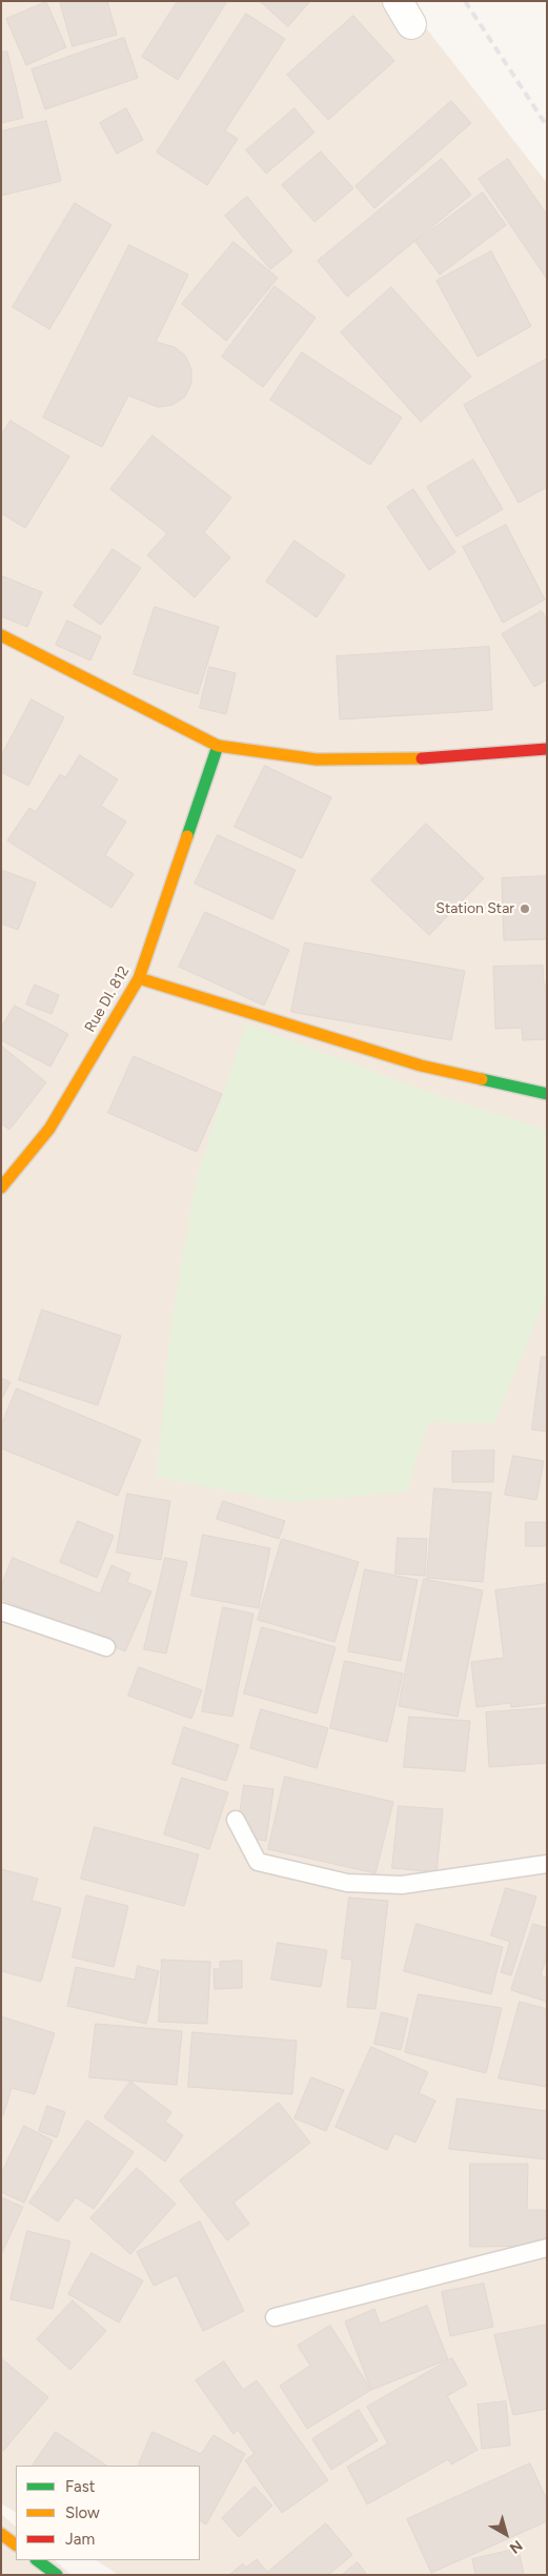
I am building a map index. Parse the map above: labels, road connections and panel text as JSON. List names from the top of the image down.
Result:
{
  "streets": {
    "street": ["Rue DI. 812"]
  },
  "places": ["Station Star"],
  "legend": ["Fast", "Slow", "Jam"],
  "north": "bottom right"
}
